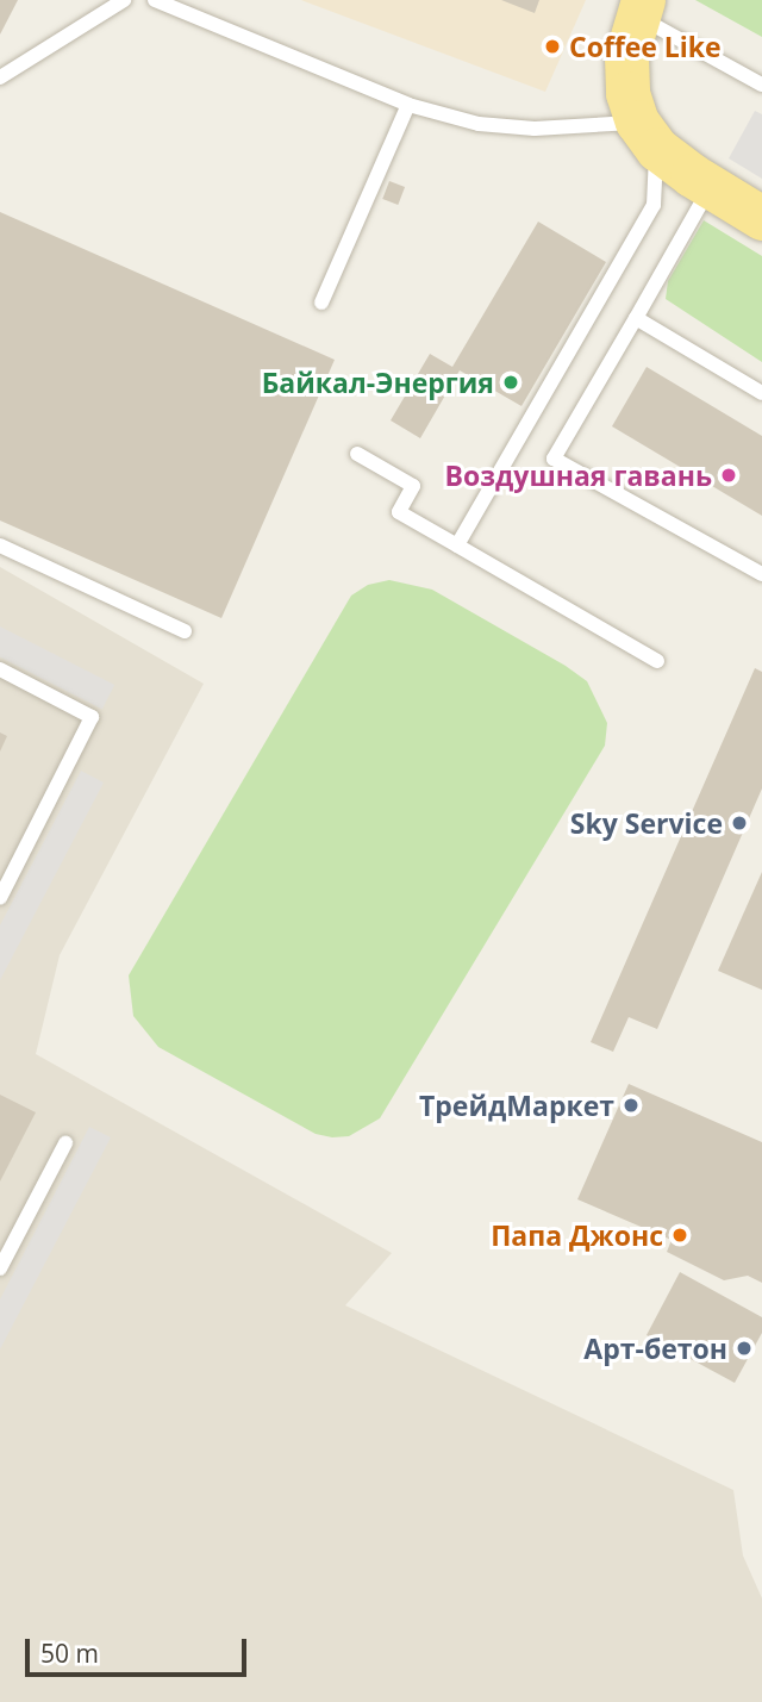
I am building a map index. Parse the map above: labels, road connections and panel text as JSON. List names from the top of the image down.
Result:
{
  "places": [
    "Coffee Like",
    "Байкал-Энергия",
    "Воздушная гавань",
    "Sky Service",
    "ТрейдМаркет",
    "Папа Джонс",
    "Арт-бетон"
  ],
  "scale_bar": "50 m"
}
